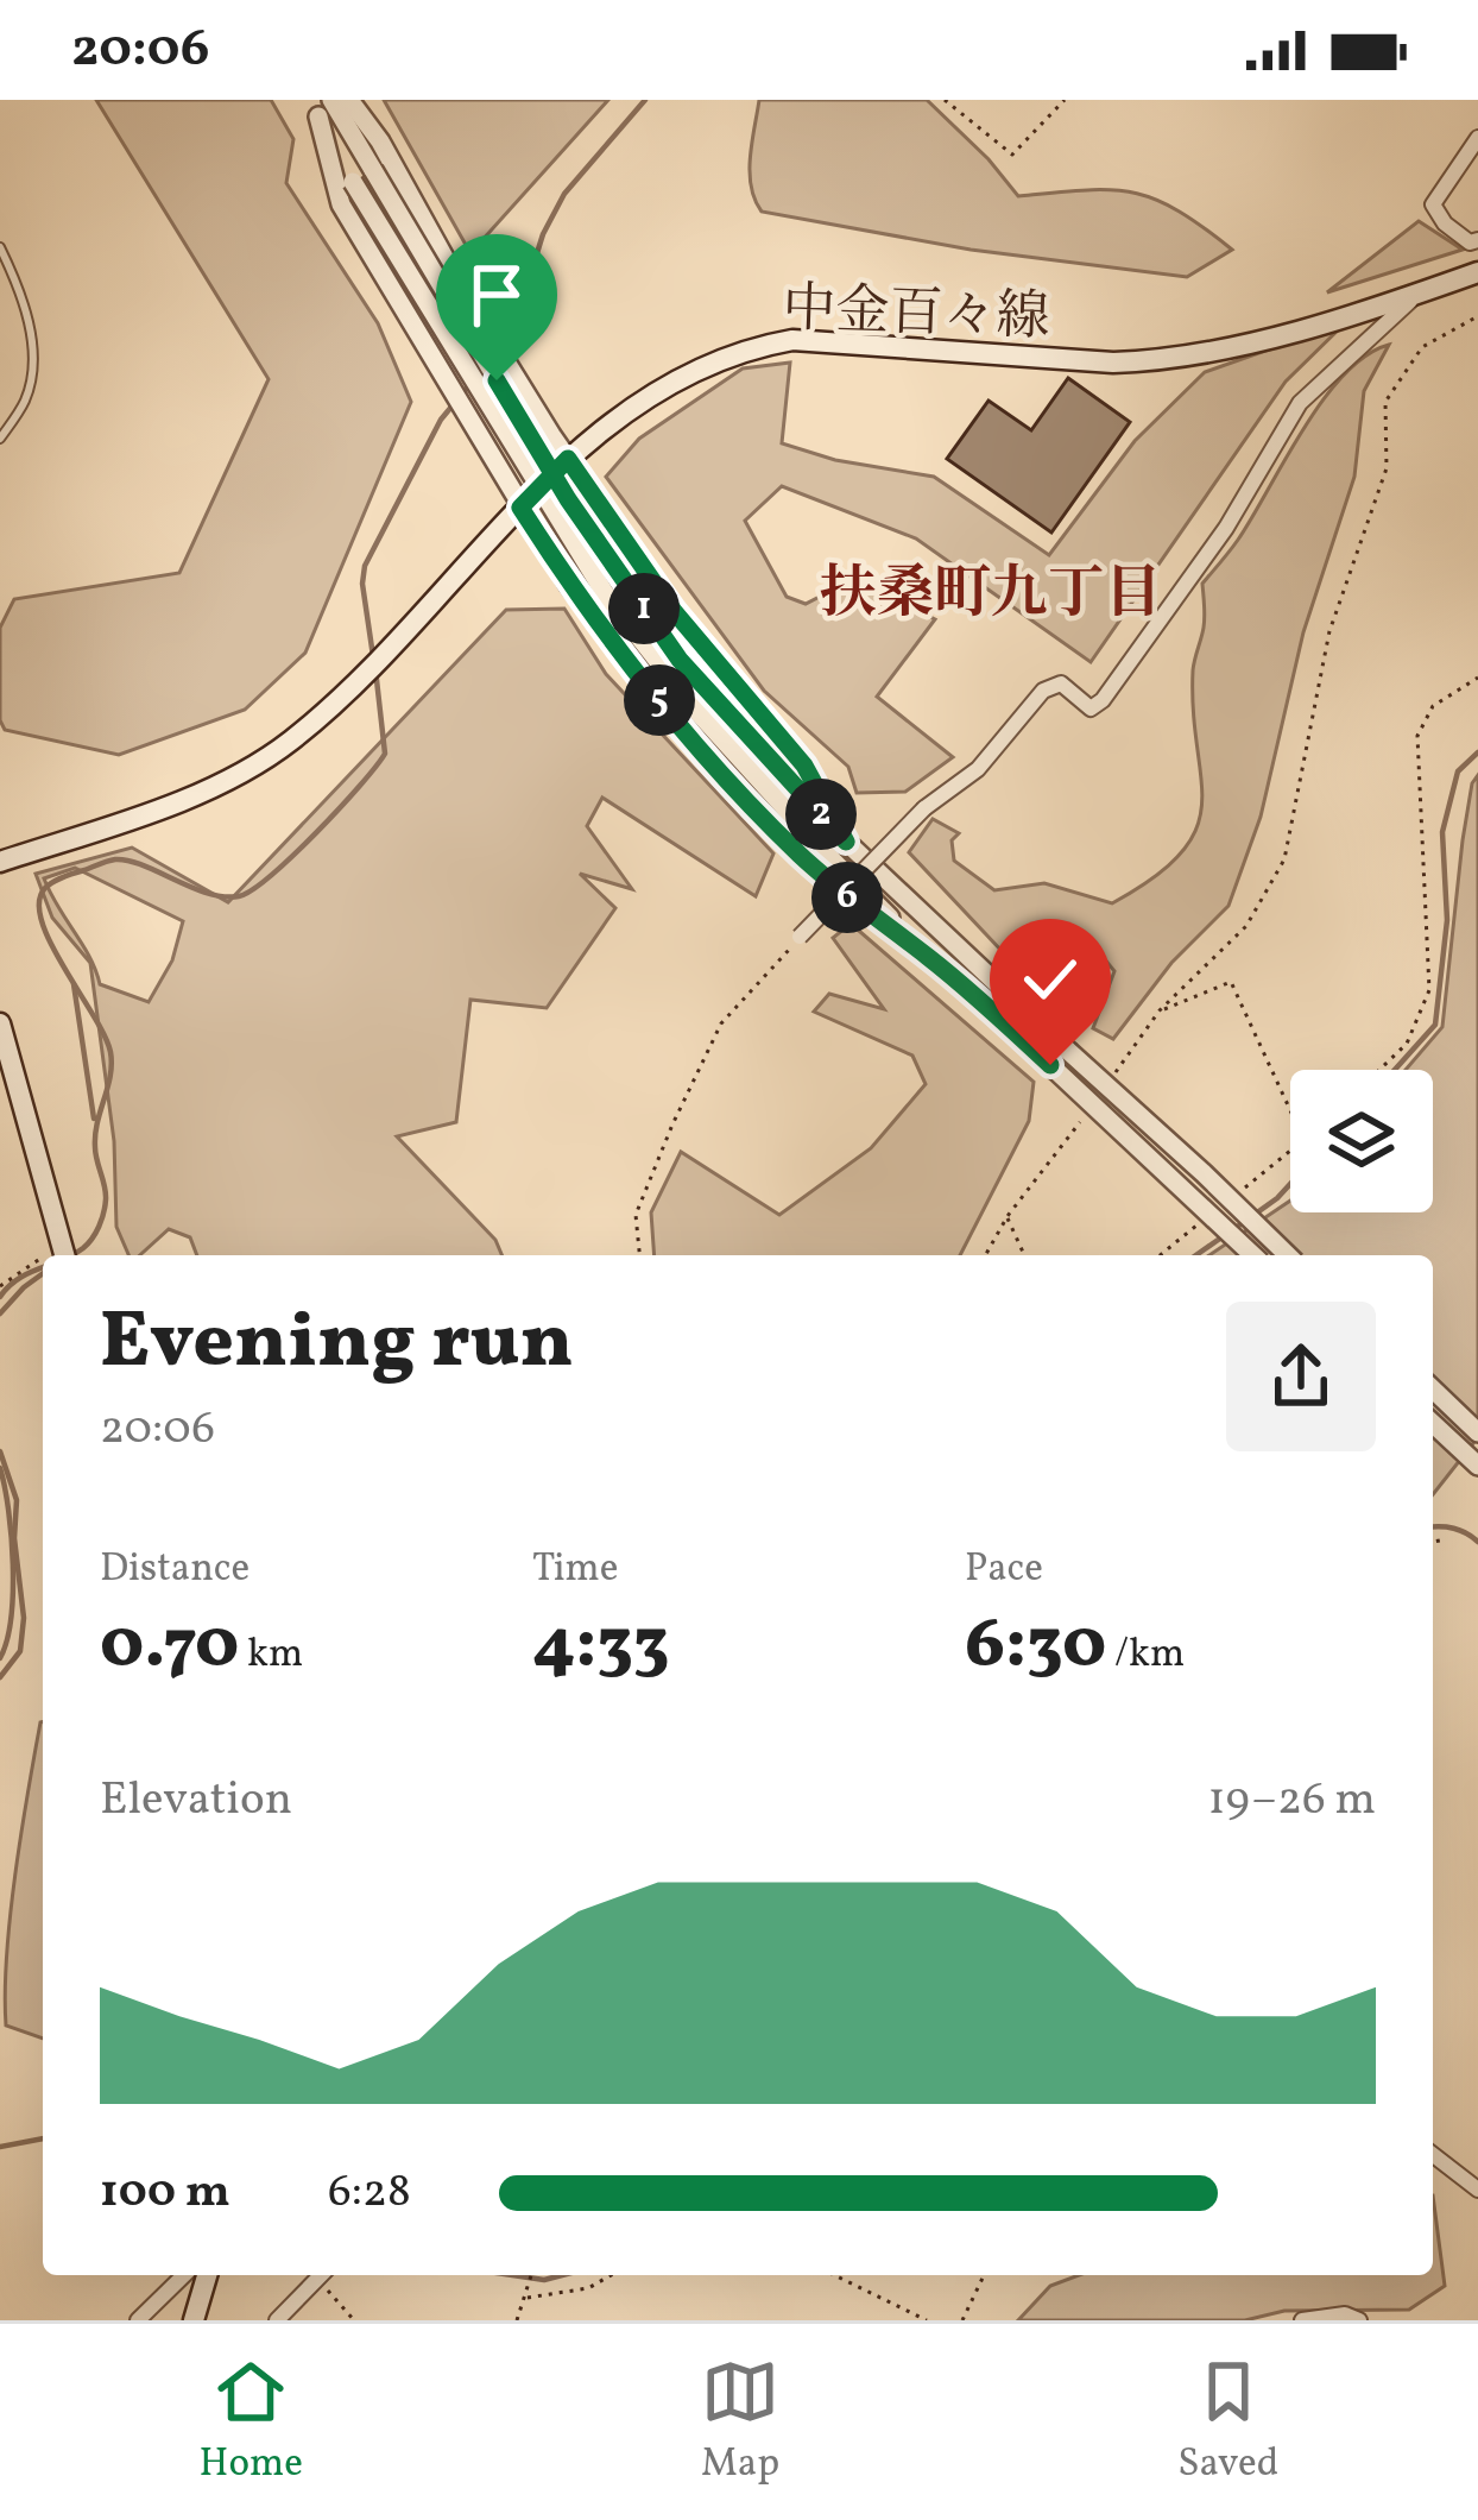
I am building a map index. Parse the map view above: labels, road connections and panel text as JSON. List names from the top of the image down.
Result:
{
  "streets": {
    "main road": ["中金百々線"]
  },
  "districts": ["扶桑町九丁目"],
  "page": {
    "status": "20:06",
    "pins": [
      "1",
      "5",
      "2",
      "6"
    ],
    "heading": ["Evening run", "20:06"],
    "stats": [
      ["Distance", "0.70 km"],
      ["Time", "4:33"],
      ["Pace", "6:30 /km"]
    ],
    "chart": ["Elevation", "19–26 m"],
    "list": [
      {
        "name": "100 m",
        "note": "6:28"
      }
    ],
    "tabs": ["Home", "Map", "Saved"]
  }
}
